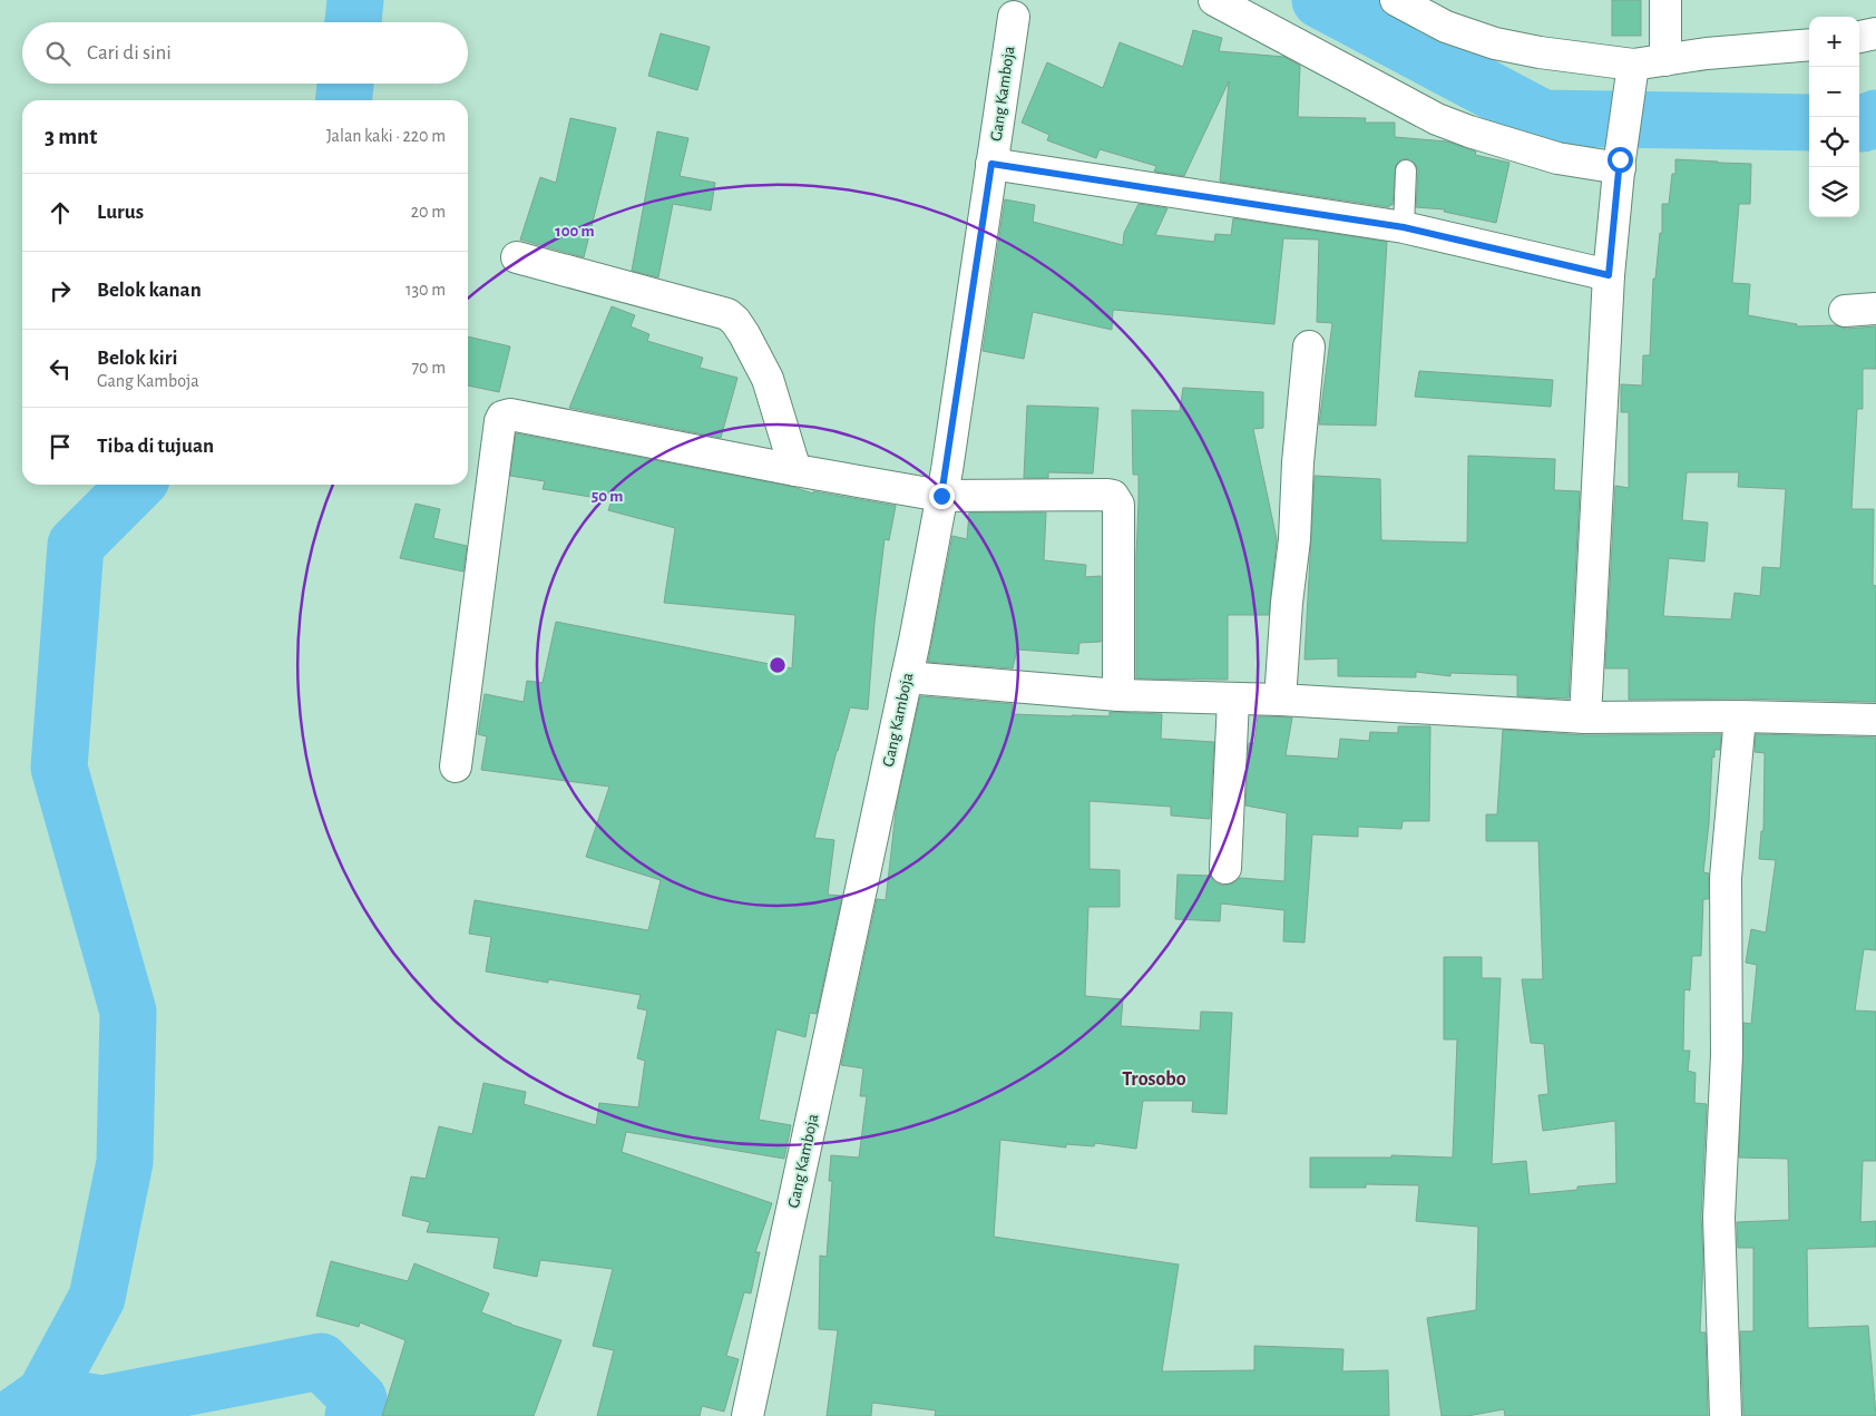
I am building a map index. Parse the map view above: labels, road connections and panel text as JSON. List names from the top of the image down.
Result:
{
  "streets": {
    "street": ["Gang Kamboja"]
  },
  "districts": ["Trosobo"],
  "page": {
    "map_buttons": ["+", "−"],
    "search": "Cari di sini",
    "heading": ["3 mnt", "Jalan kaki · 220 m"],
    "list": [
      ["Lurus", "20 m"],
      ["Belok kanan", "130 m"],
      ["Belok kiri", "Gang Kamboja", "70 m"],
      "Tiba di tujuan"
    ]
  },
  "rings": ["100 m", "50 m"]
}
